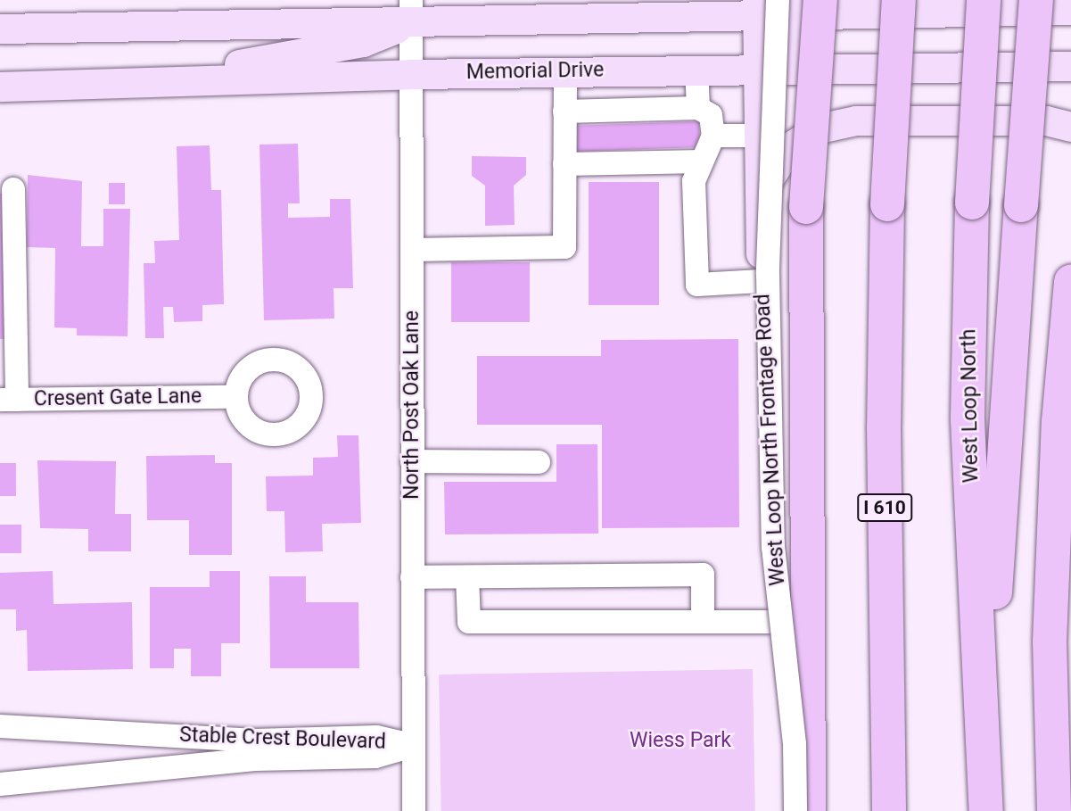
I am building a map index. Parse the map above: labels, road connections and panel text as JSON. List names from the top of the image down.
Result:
{
  "streets": {
    "highway": ["West Loop North", "I 610"],
    "main road": ["Memorial Drive", "West Loop North Frontage Road"],
    "street": ["Cresent Gate Lane", "North Post Oak Lane", "Stable Crest Boulevard"]
  },
  "crossings": [
    ["Memorial Drive", "North Post Oak Lane"],
    ["Memorial Drive", "West Loop North Frontage Road"],
    ["North Post Oak Lane", "Stable Crest Boulevard"]
  ],
  "parks": ["Wiess Park"]
}
